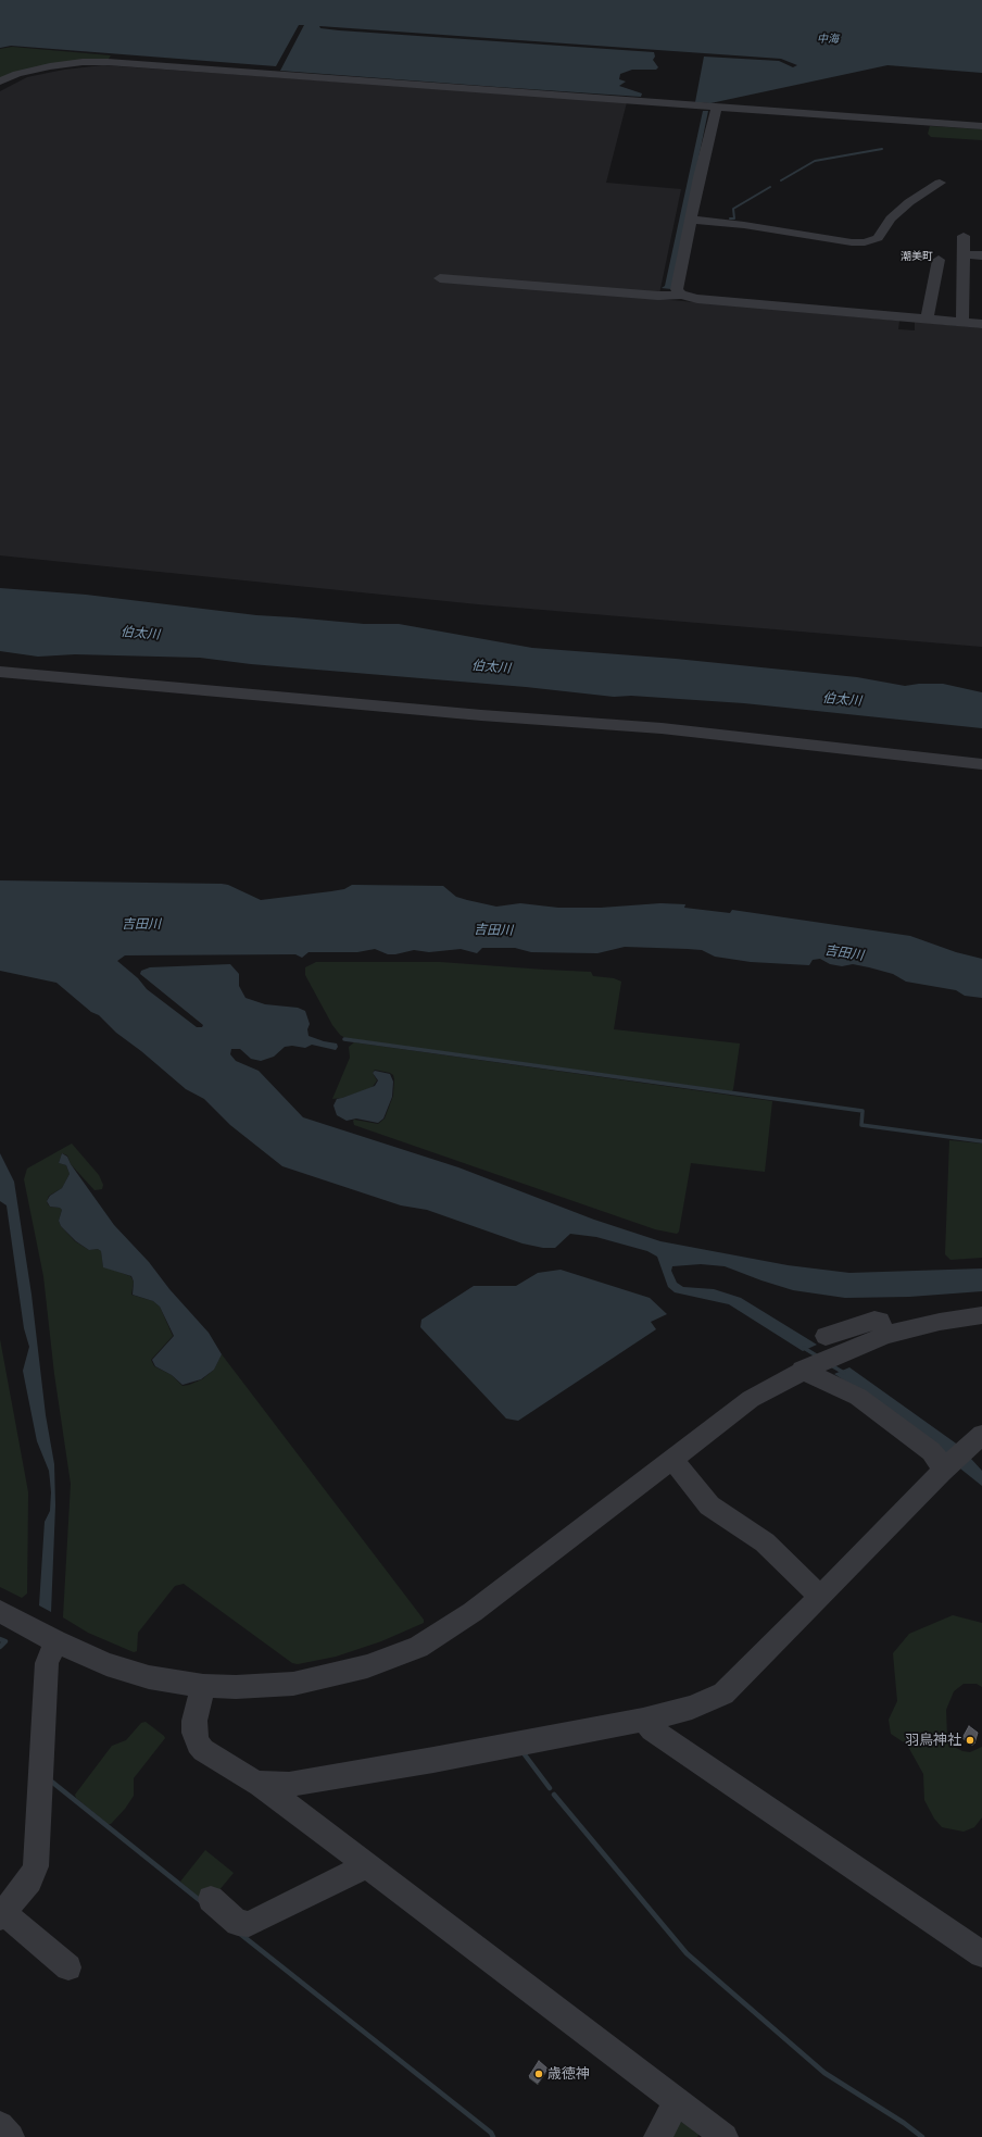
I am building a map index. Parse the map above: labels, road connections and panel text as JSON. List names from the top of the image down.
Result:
{
  "districts": ["潮美町"],
  "water": ["中海", "伯太川", "吉田川"],
  "places": ["羽鳥神社", "歳徳神"]
}
